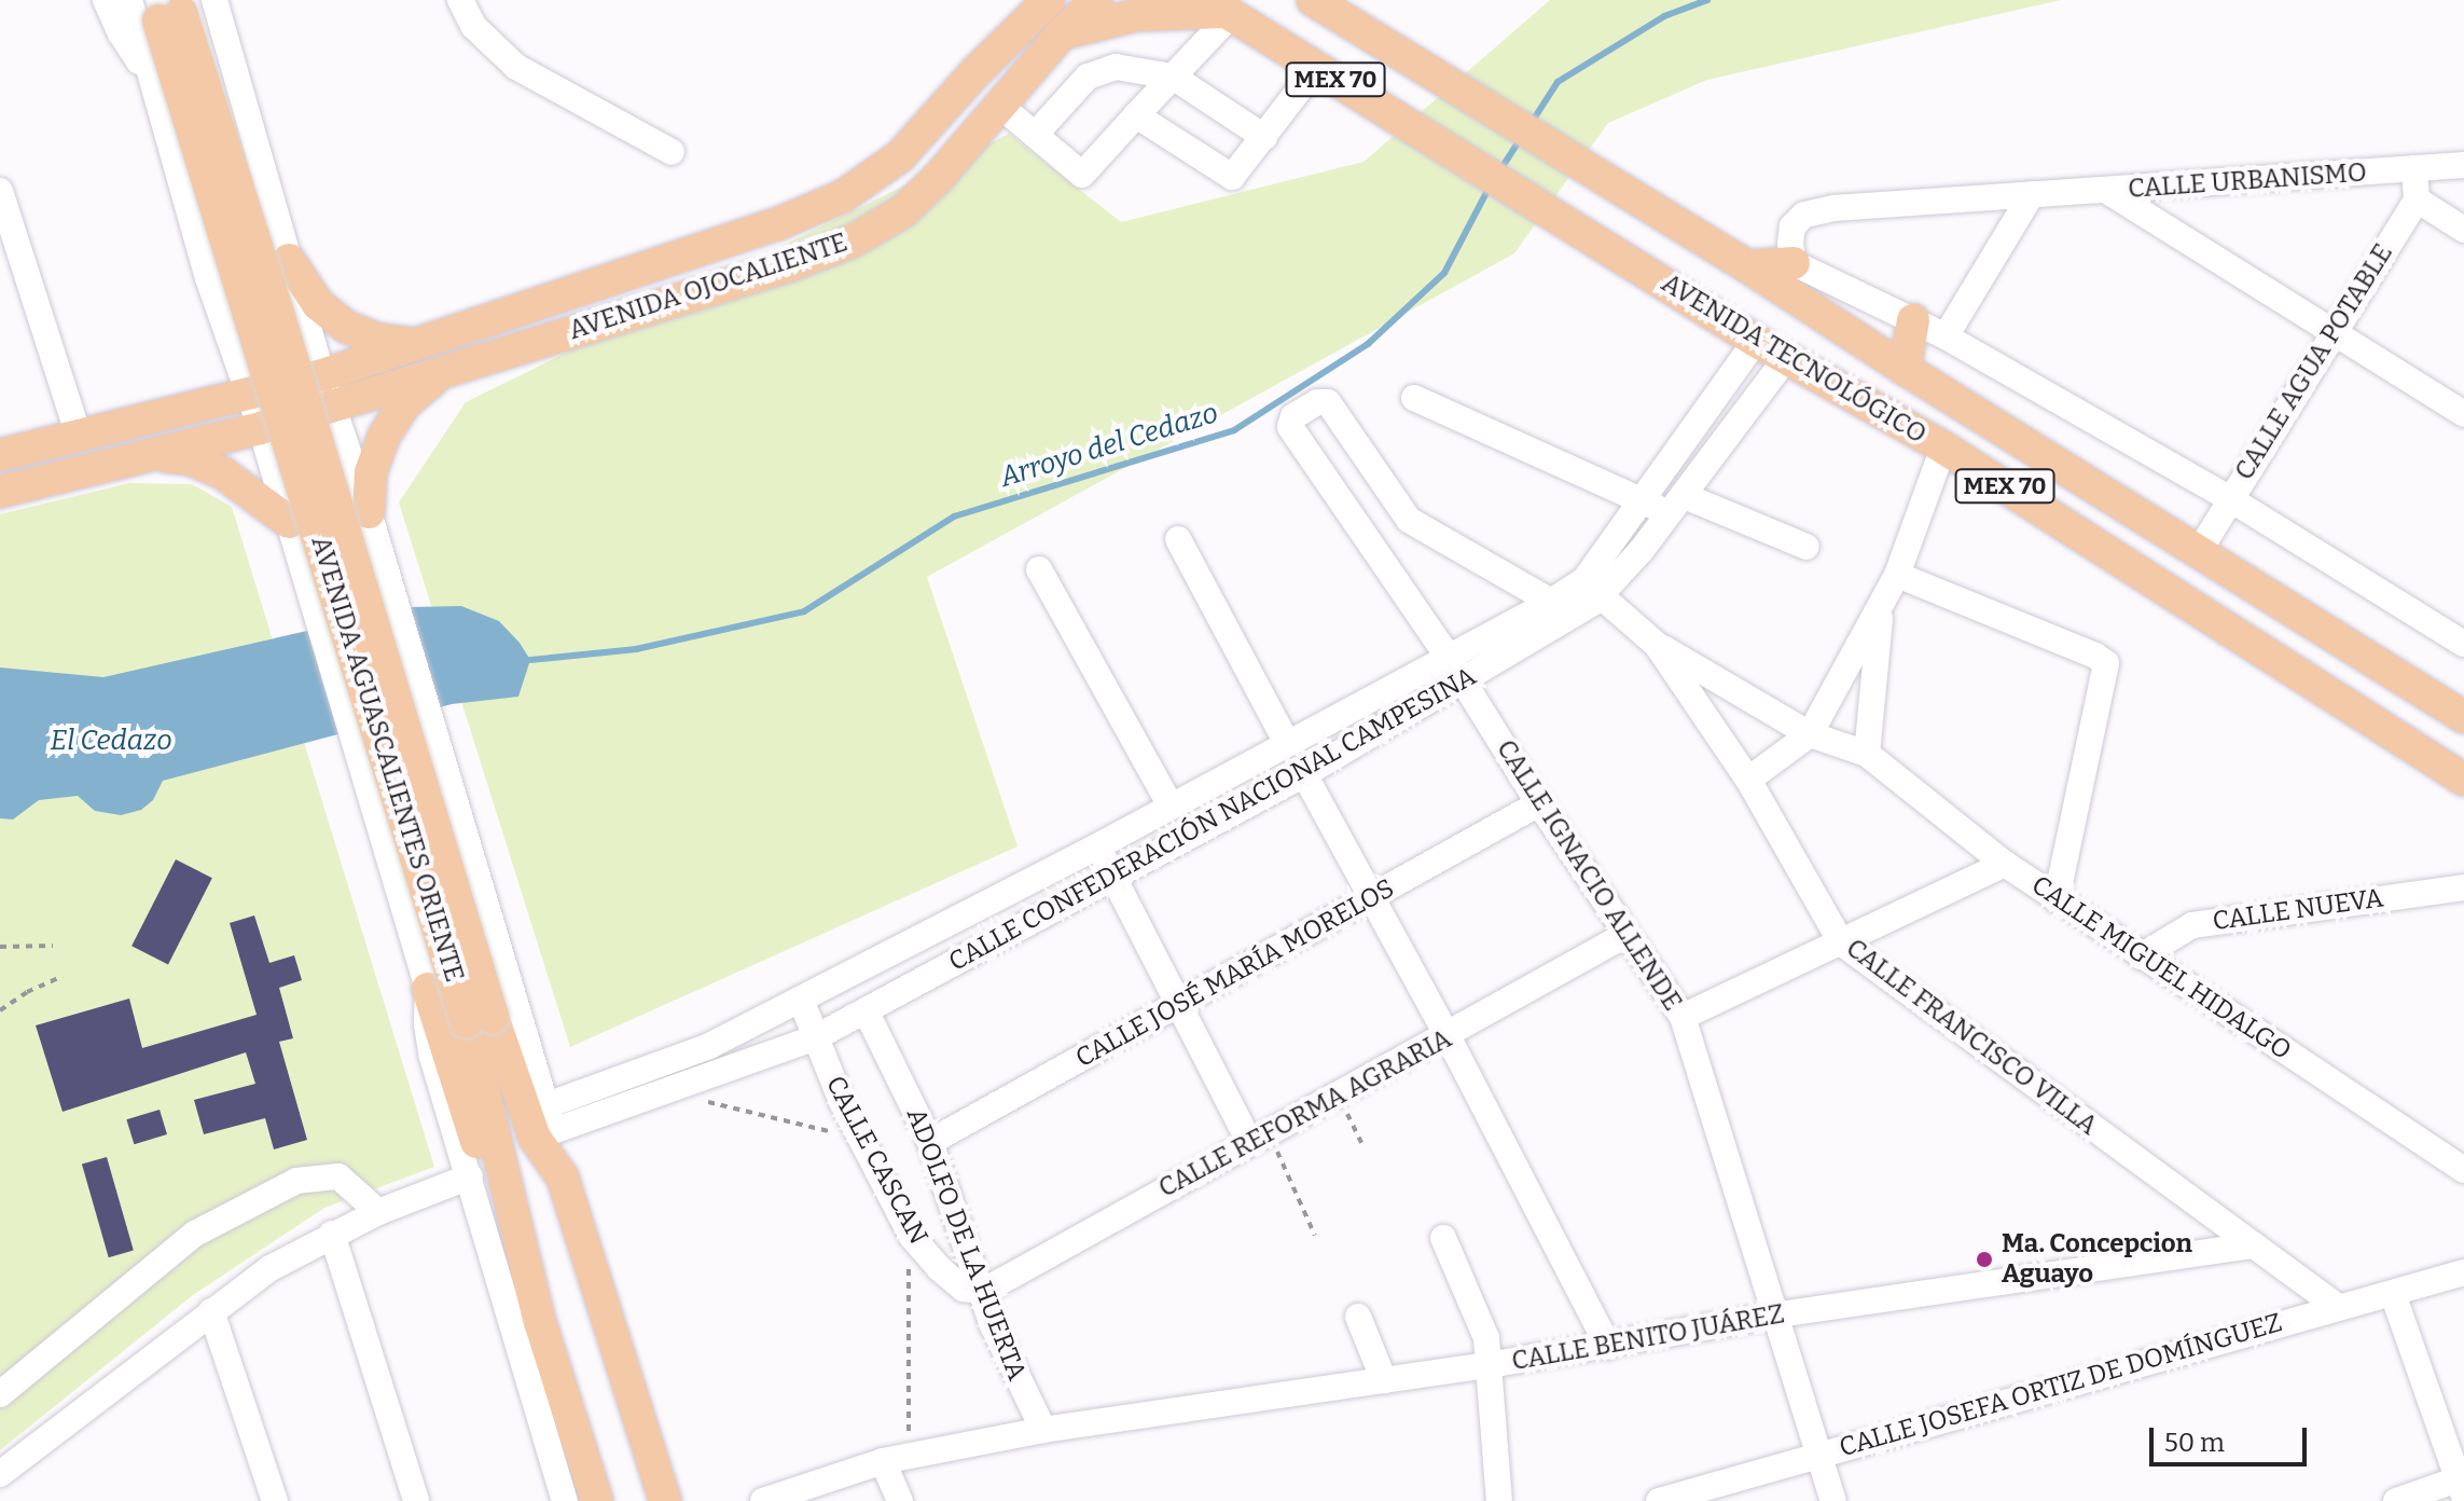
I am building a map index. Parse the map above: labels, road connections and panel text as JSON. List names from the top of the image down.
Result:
{
  "streets": {
    "main road": [
      "MEX 70",
      "AVENIDA OJOCALIENTE",
      "AVENIDA TECNOLÓGICO",
      "AVENIDA AGUASCALIENTES ORIENTE"
    ],
    "street": [
      "CALLE URBANISMO",
      "CALLE AGUA POTABLE",
      "CALLE CONFEDERACIÓN NACIONAL CAMPESINA",
      "CALLE IGNACIO ALLENDE",
      "CALLE NUEVA",
      "CALLE MIGUEL HIDALGO",
      "CALLE JOSÉ MARÍA MORELOS",
      "CALLE FRANCISCO VILLA",
      "CALLE REFORMA AGRARIA",
      "CALLE CASCAN",
      "ADOLFO DE LA HUERTA",
      "CALLE BENITO JUÁREZ",
      "CALLE JOSEFA ORTIZ DE DOMÍNGUEZ"
    ]
  },
  "crossings": [
    ["AVENIDA OJOCALIENTE", "AVENIDA AGUASCALIENTES ORIENTE"],
    ["AVENIDA TECNOLÓGICO", "CALLE AGUA POTABLE"],
    ["AVENIDA TECNOLÓGICO", "CALLE CONFEDERACIÓN NACIONAL CAMPESINA"],
    ["AVENIDA AGUASCALIENTES ORIENTE", "CALLE CONFEDERACIÓN NACIONAL CAMPESINA"],
    ["CALLE CONFEDERACIÓN NACIONAL CAMPESINA", "CALLE IGNACIO ALLENDE"],
    ["CALLE CONFEDERACIÓN NACIONAL CAMPESINA", "CALLE FRANCISCO VILLA"],
    ["CALLE CONFEDERACIÓN NACIONAL CAMPESINA", "CALLE CASCAN"],
    ["CALLE CONFEDERACIÓN NACIONAL CAMPESINA", "ADOLFO DE LA HUERTA"],
    ["CALLE IGNACIO ALLENDE", "CALLE JOSÉ MARÍA MORELOS"],
    ["CALLE IGNACIO ALLENDE", "CALLE REFORMA AGRARIA"],
    ["CALLE IGNACIO ALLENDE", "CALLE BENITO JUÁREZ"],
    ["CALLE IGNACIO ALLENDE", "CALLE JOSEFA ORTIZ DE DOMÍNGUEZ"],
    ["CALLE NUEVA", "CALLE MIGUEL HIDALGO"],
    ["CALLE MIGUEL HIDALGO", "CALLE FRANCISCO VILLA"],
    ["CALLE JOSÉ MARÍA MORELOS", "ADOLFO DE LA HUERTA"],
    ["CALLE FRANCISCO VILLA", "CALLE BENITO JUÁREZ"],
    ["CALLE FRANCISCO VILLA", "CALLE JOSEFA ORTIZ DE DOMÍNGUEZ"],
    ["CALLE REFORMA AGRARIA", "CALLE CASCAN"],
    ["CALLE REFORMA AGRARIA", "ADOLFO DE LA HUERTA"],
    ["CALLE CASCAN", "ADOLFO DE LA HUERTA"],
    ["ADOLFO DE LA HUERTA", "CALLE BENITO JUÁREZ"]
  ],
  "water": ["Arroyo del Cedazo", "El Cedazo"],
  "places": ["Ma. Concepcion Aguayo"],
  "scale_bar": "50 m"
}
